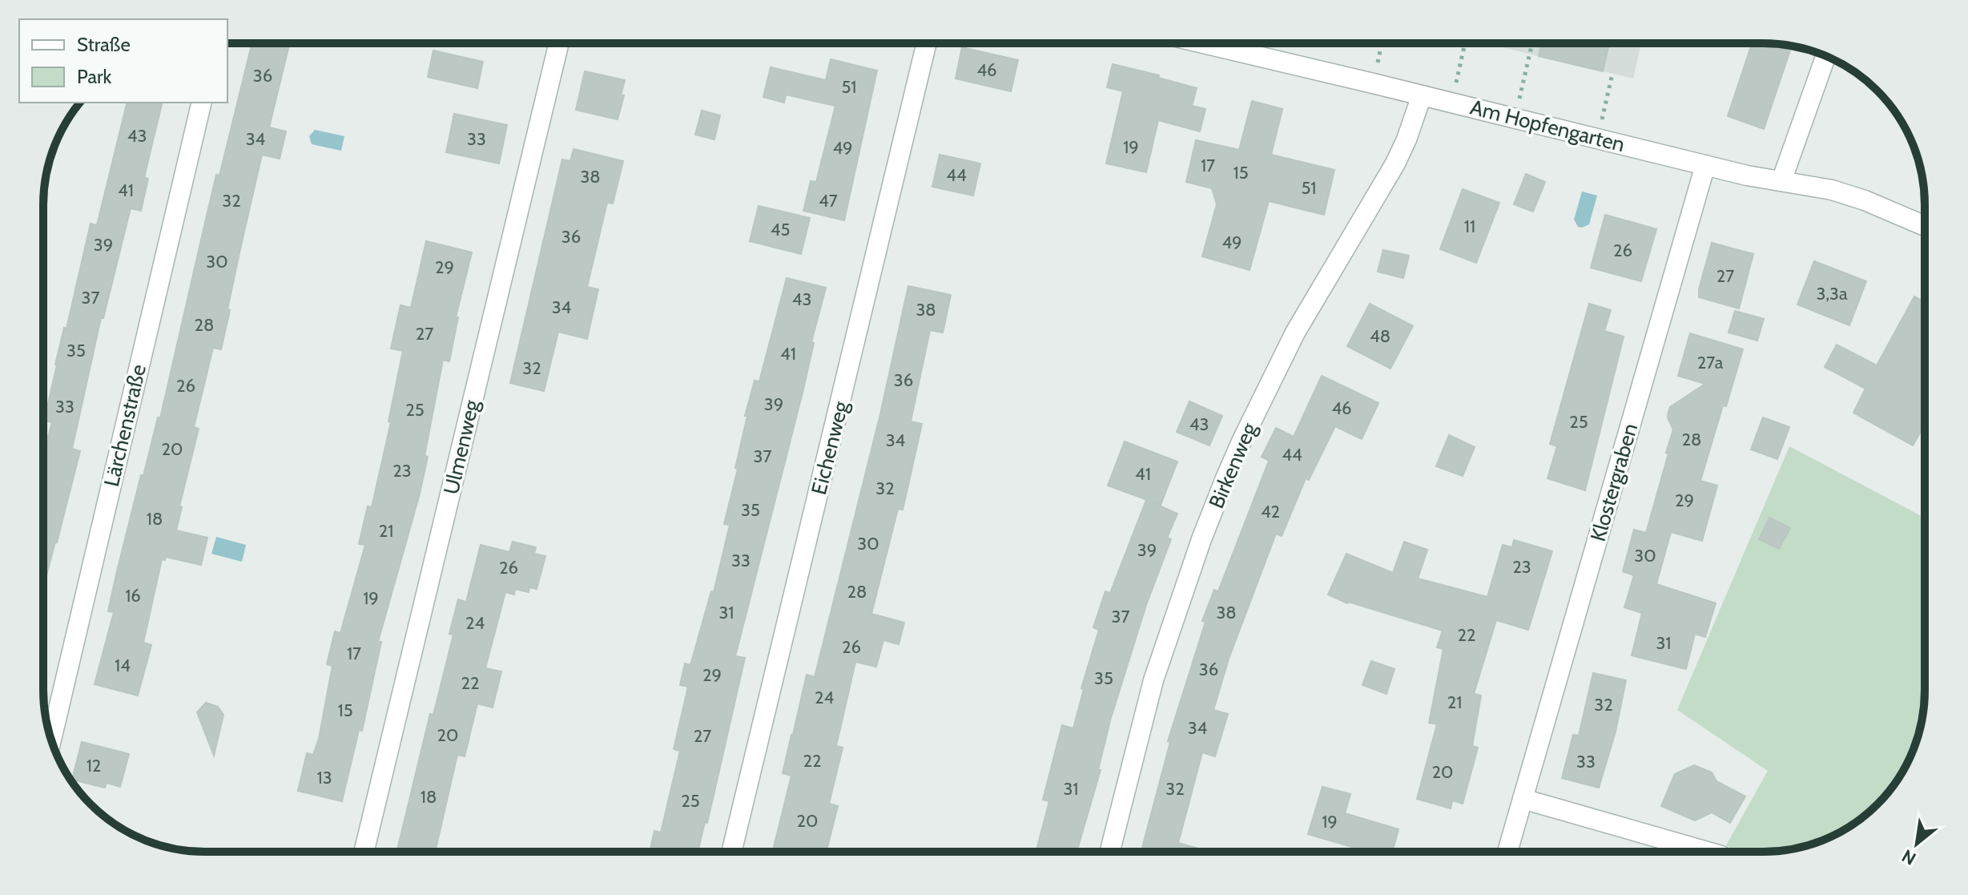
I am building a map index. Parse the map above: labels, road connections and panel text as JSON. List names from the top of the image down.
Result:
{
  "streets": {
    "street": [
      "Am Hopfengarten",
      "Lärchenstraße",
      "Ulmenweg",
      "Eichenweg",
      "Birkenweg",
      "Klostergraben"
    ]
  },
  "crossings": [
    ["Am Hopfengarten", "Birkenweg"],
    ["Am Hopfengarten", "Klostergraben"]
  ],
  "house_numbers": [
    "46",
    "36",
    "51",
    "43",
    "34",
    "33",
    "19",
    "49",
    "17",
    "15",
    "44",
    "38",
    "51",
    "41",
    "32",
    "47",
    "11",
    "45",
    "36",
    "49",
    "39",
    "26",
    "30",
    "29",
    "27",
    "3,3a",
    "37",
    "43",
    "34",
    "38",
    "28",
    "27",
    "48",
    "35",
    "41",
    "27a",
    "32",
    "36",
    "26",
    "39",
    "33",
    "46",
    "25",
    "25",
    "43",
    "28",
    "34",
    "20",
    "44",
    "37",
    "23",
    "41",
    "32",
    "29",
    "35",
    "42",
    "18",
    "21",
    "30",
    "39",
    "30",
    "33",
    "23",
    "26",
    "28",
    "16",
    "19",
    "31",
    "38",
    "37",
    "24",
    "22",
    "31",
    "26",
    "17",
    "14",
    "36",
    "29",
    "35",
    "22",
    "24",
    "21",
    "32",
    "15",
    "34",
    "20",
    "27",
    "22",
    "33",
    "12",
    "20",
    "13",
    "31",
    "32",
    "18",
    "25",
    "20",
    "19"
  ],
  "legend": ["Straße", "Park"],
  "north": "bottom left"
}
